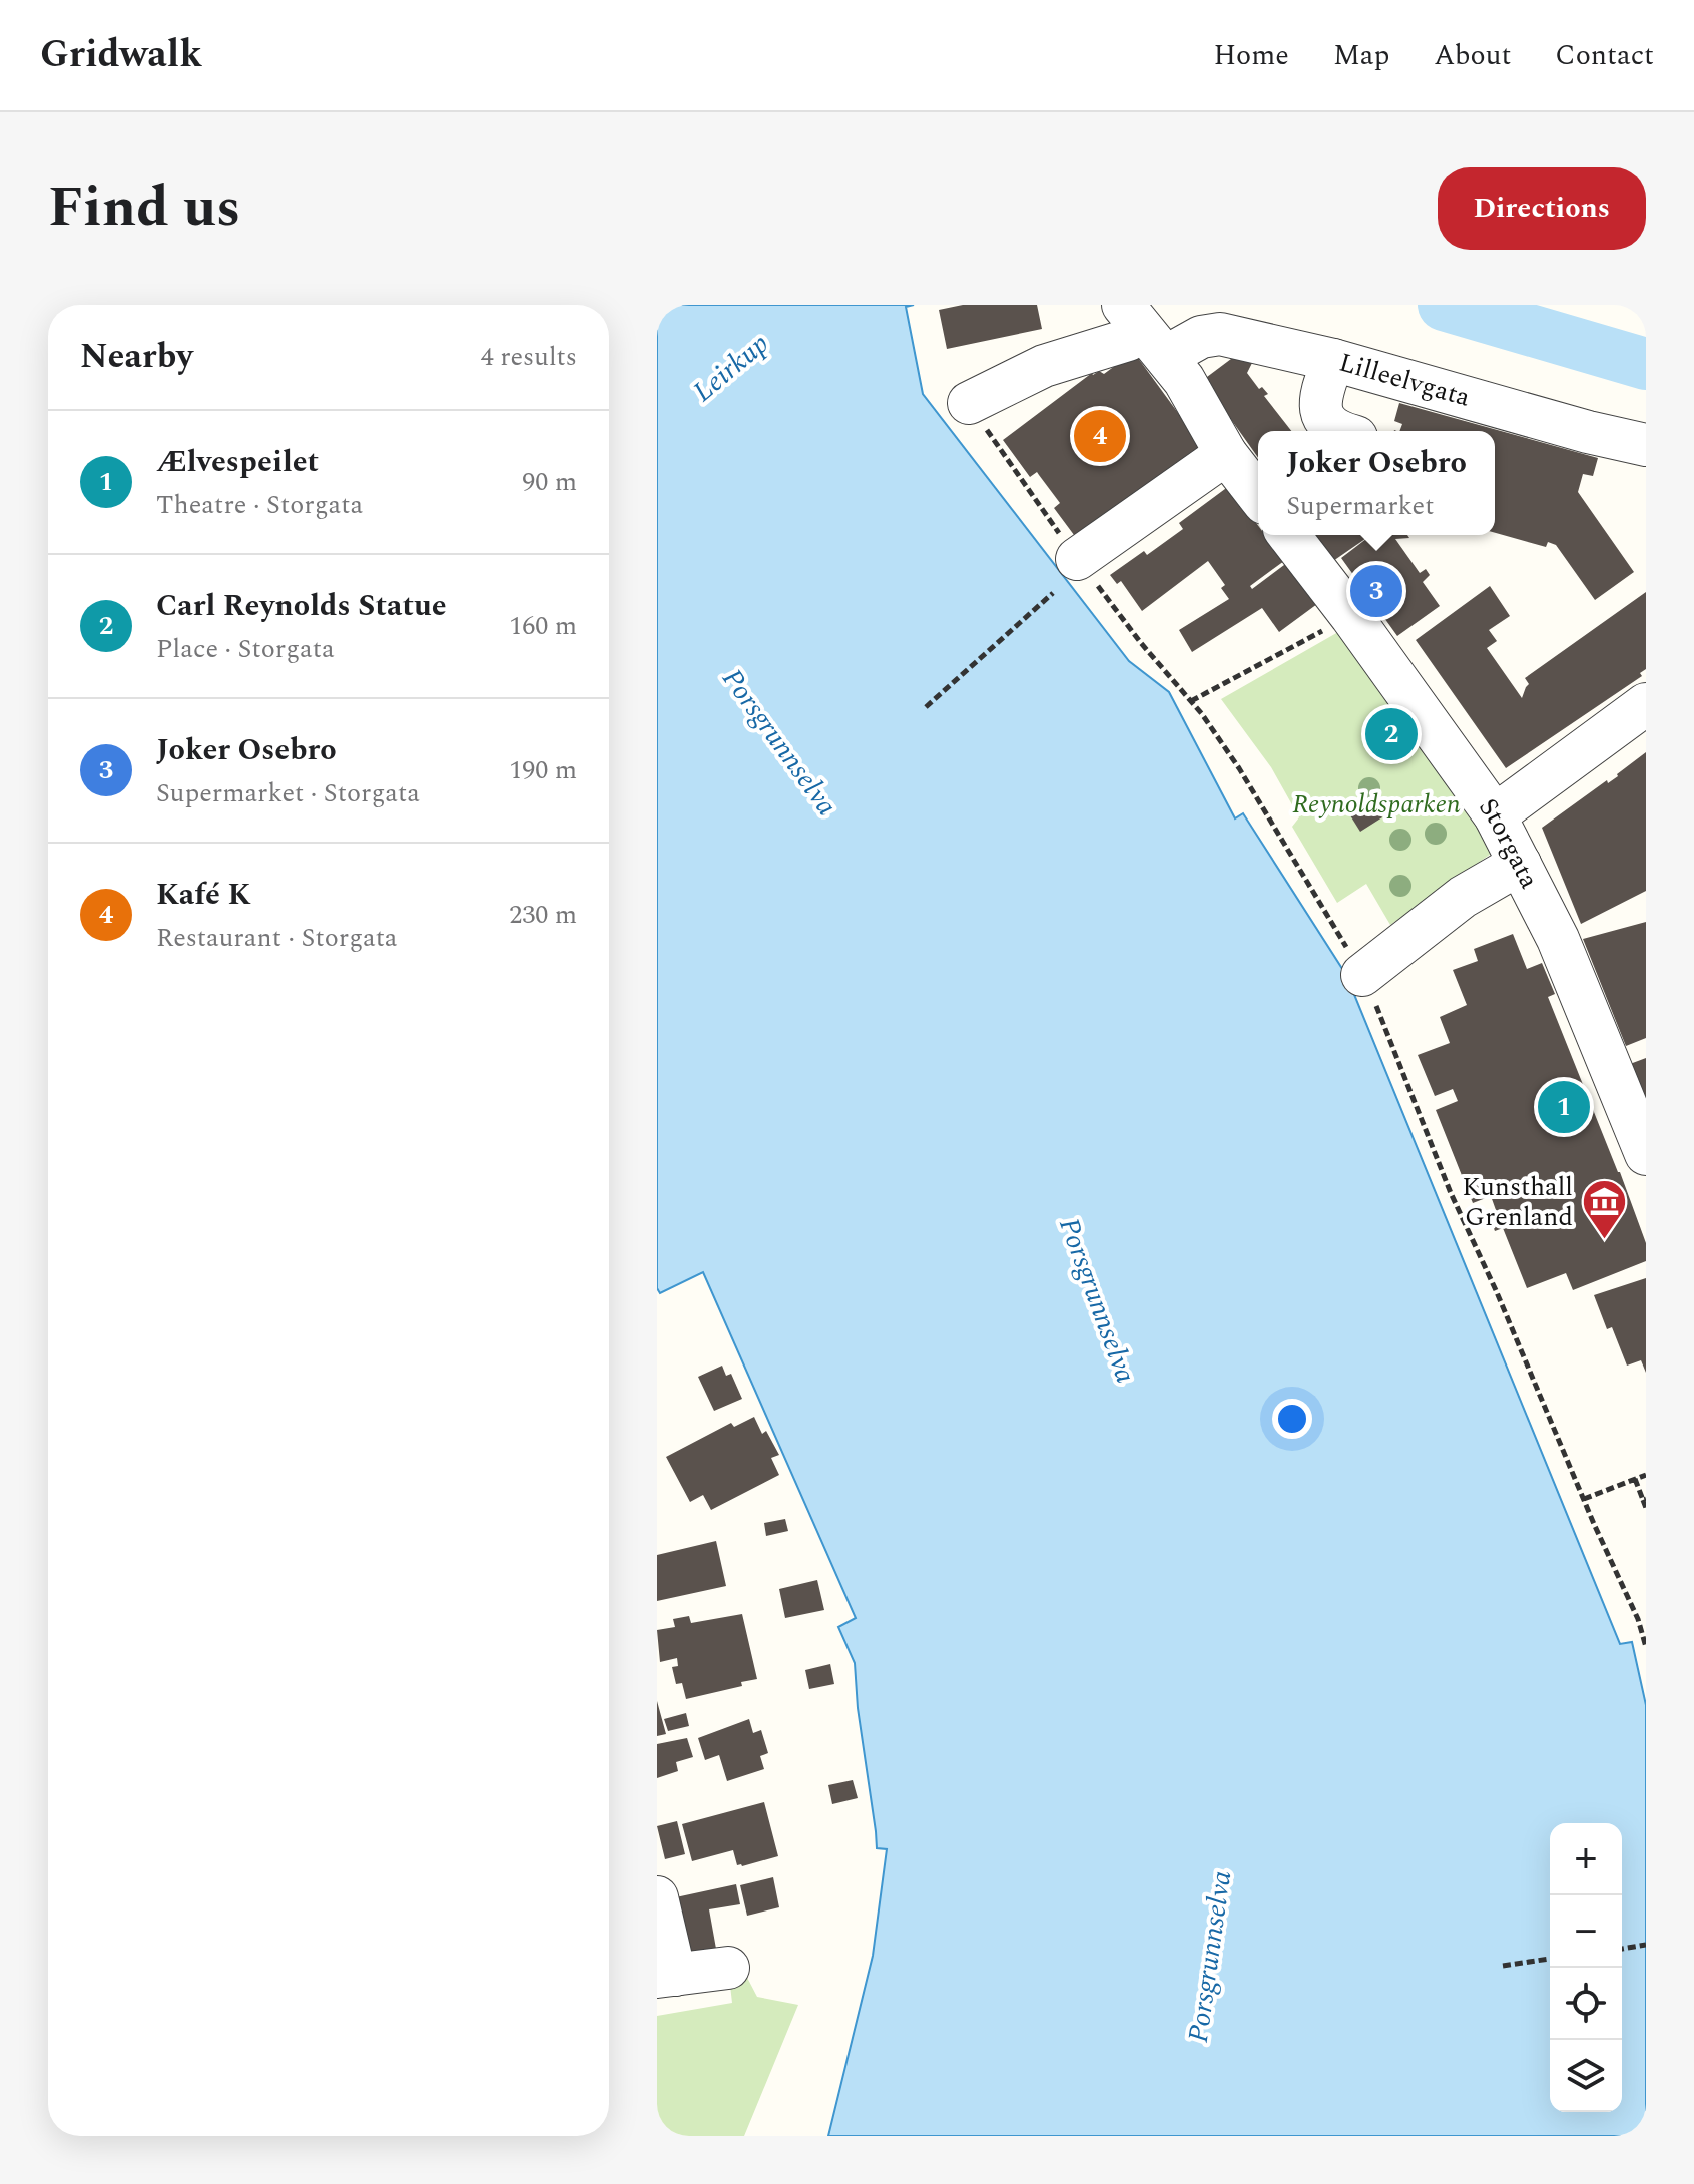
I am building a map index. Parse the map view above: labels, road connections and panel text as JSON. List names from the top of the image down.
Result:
{
  "streets": {
    "street": ["Lilleelvgata", "Storgata"]
  },
  "water": ["Leirkup", "Porsgrunnselva"],
  "parks": ["Reynoldsparken"],
  "places": {
    "museum": ["Kunsthall Grenland"]
  },
  "page": {
    "header": "Gridwalk",
    "nav": [
      "Home",
      "Map",
      "About",
      "Contact"
    ],
    "title": "Find us",
    "buttons": "Directions",
    "heading": ["Nearby", "4 results"],
    "pins": [
      "4",
      "3",
      "2",
      "1"
    ],
    "list": [
      {
        "mark": "1",
        "name": "Ælvespeilet",
        "note": "Theatre · Storgata",
        "value": "90 m"
      },
      {
        "mark": "2",
        "name": "Carl Reynolds Statue",
        "note": "Place · Storgata",
        "value": "160 m"
      },
      {
        "mark": "3",
        "name": "Joker Osebro",
        "note": "Supermarket · Storgata",
        "value": "190 m"
      },
      {
        "mark": "4",
        "name": "Kafé K",
        "note": "Restaurant · Storgata",
        "value": "230 m"
      }
    ],
    "popup": ["Joker Osebro", "Supermarket"],
    "map_buttons": ["+", "−"]
  }
}
